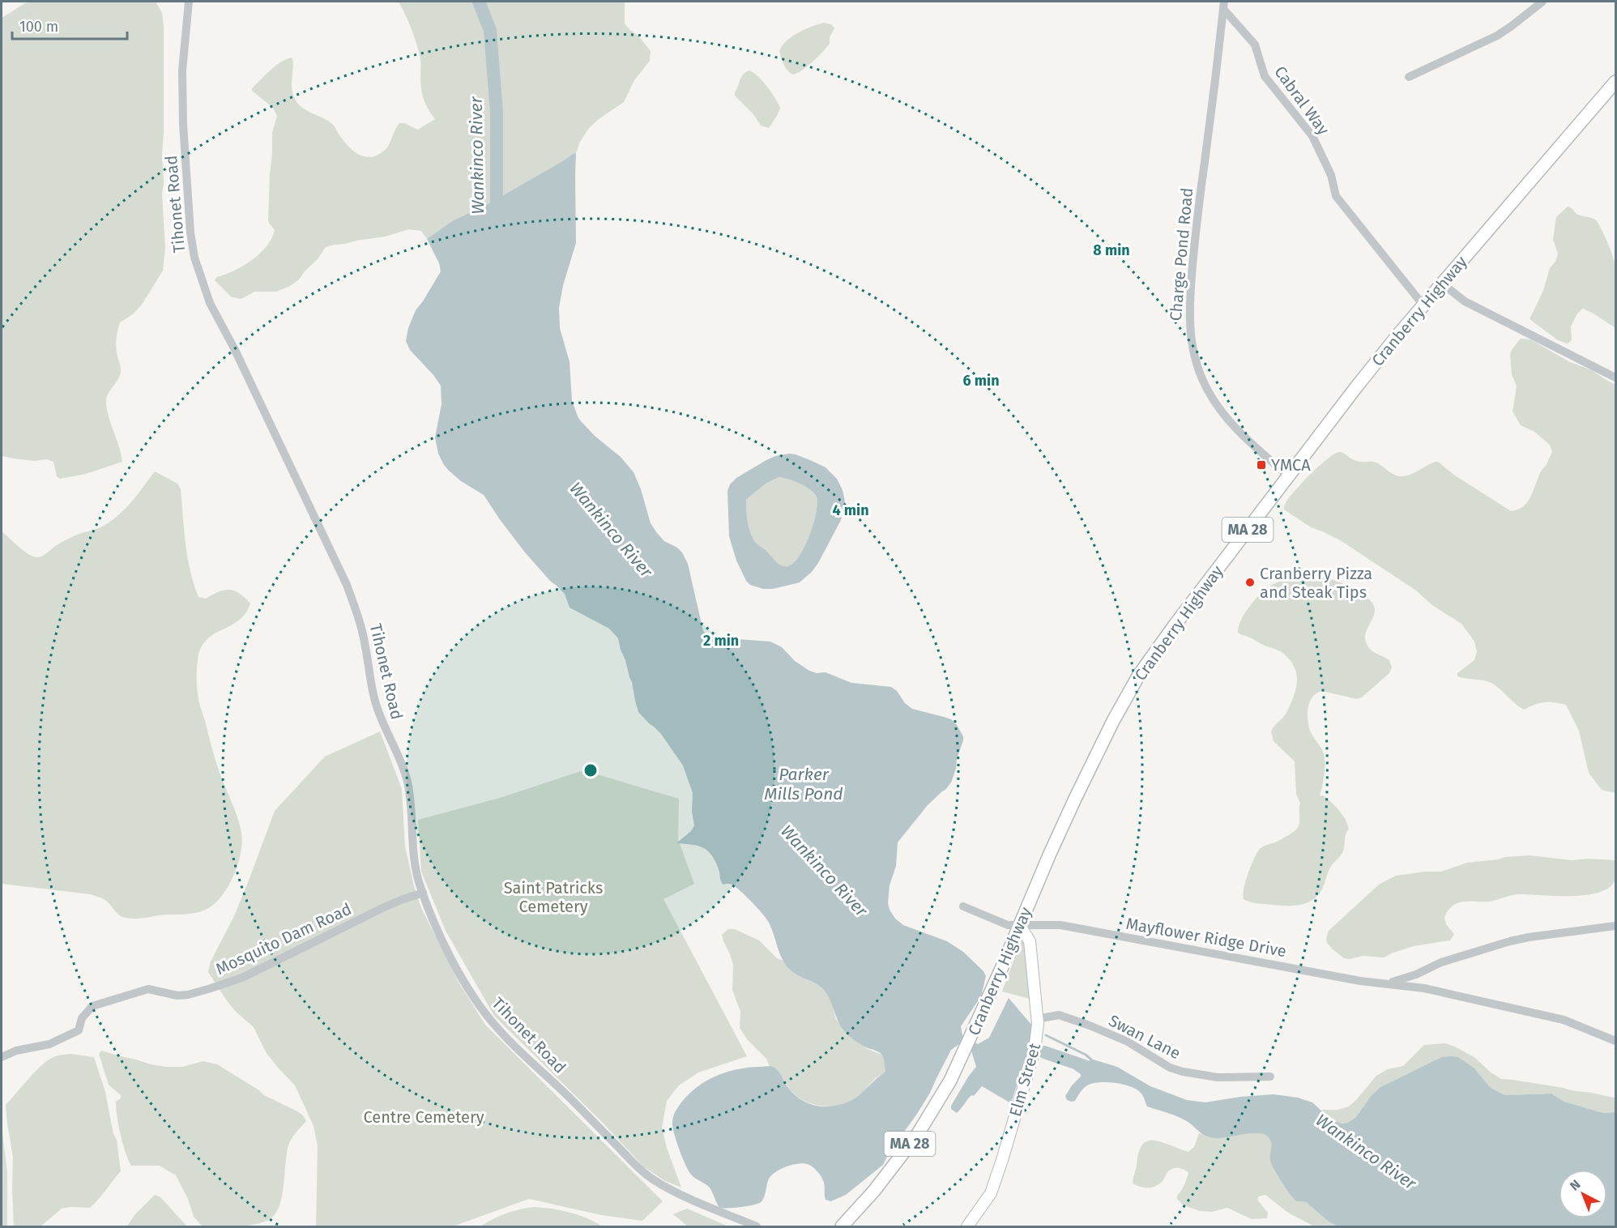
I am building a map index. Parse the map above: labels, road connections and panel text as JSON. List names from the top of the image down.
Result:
{
  "streets": {
    "main road": ["Cranberry Highway", "MA 28", "Elm Street"],
    "street": [
      "Cabral Way",
      "Tihonet Road",
      "Charge Pond Road",
      "Mayflower Ridge Drive",
      "Mosquito Dam Road",
      "Swan Lane"
    ]
  },
  "crossings": [
    ["Cabral Way", "Charge Pond Road"],
    ["Cabral Way", "Cranberry Highway"],
    ["Tihonet Road", "Mosquito Dam Road"],
    ["Charge Pond Road", "Cranberry Highway"],
    ["Cranberry Highway", "Mayflower Ridge Drive"],
    ["Cranberry Highway", "Elm Street"],
    ["Mayflower Ridge Drive", "Elm Street"],
    ["Swan Lane", "Elm Street"]
  ],
  "water": ["Wankinco River", "Parker Mills Pond"],
  "parks": ["Saint Patricks Cemetery", "Centre Cemetery"],
  "places": {
    "transit": ["YMCA"],
    "other": ["Cranberry Pizza and Steak Tips"]
  },
  "scale_bar": "100 m",
  "north": "top left",
  "rings": [
    "8 min",
    "6 min",
    "4 min",
    "2 min"
  ]
}
